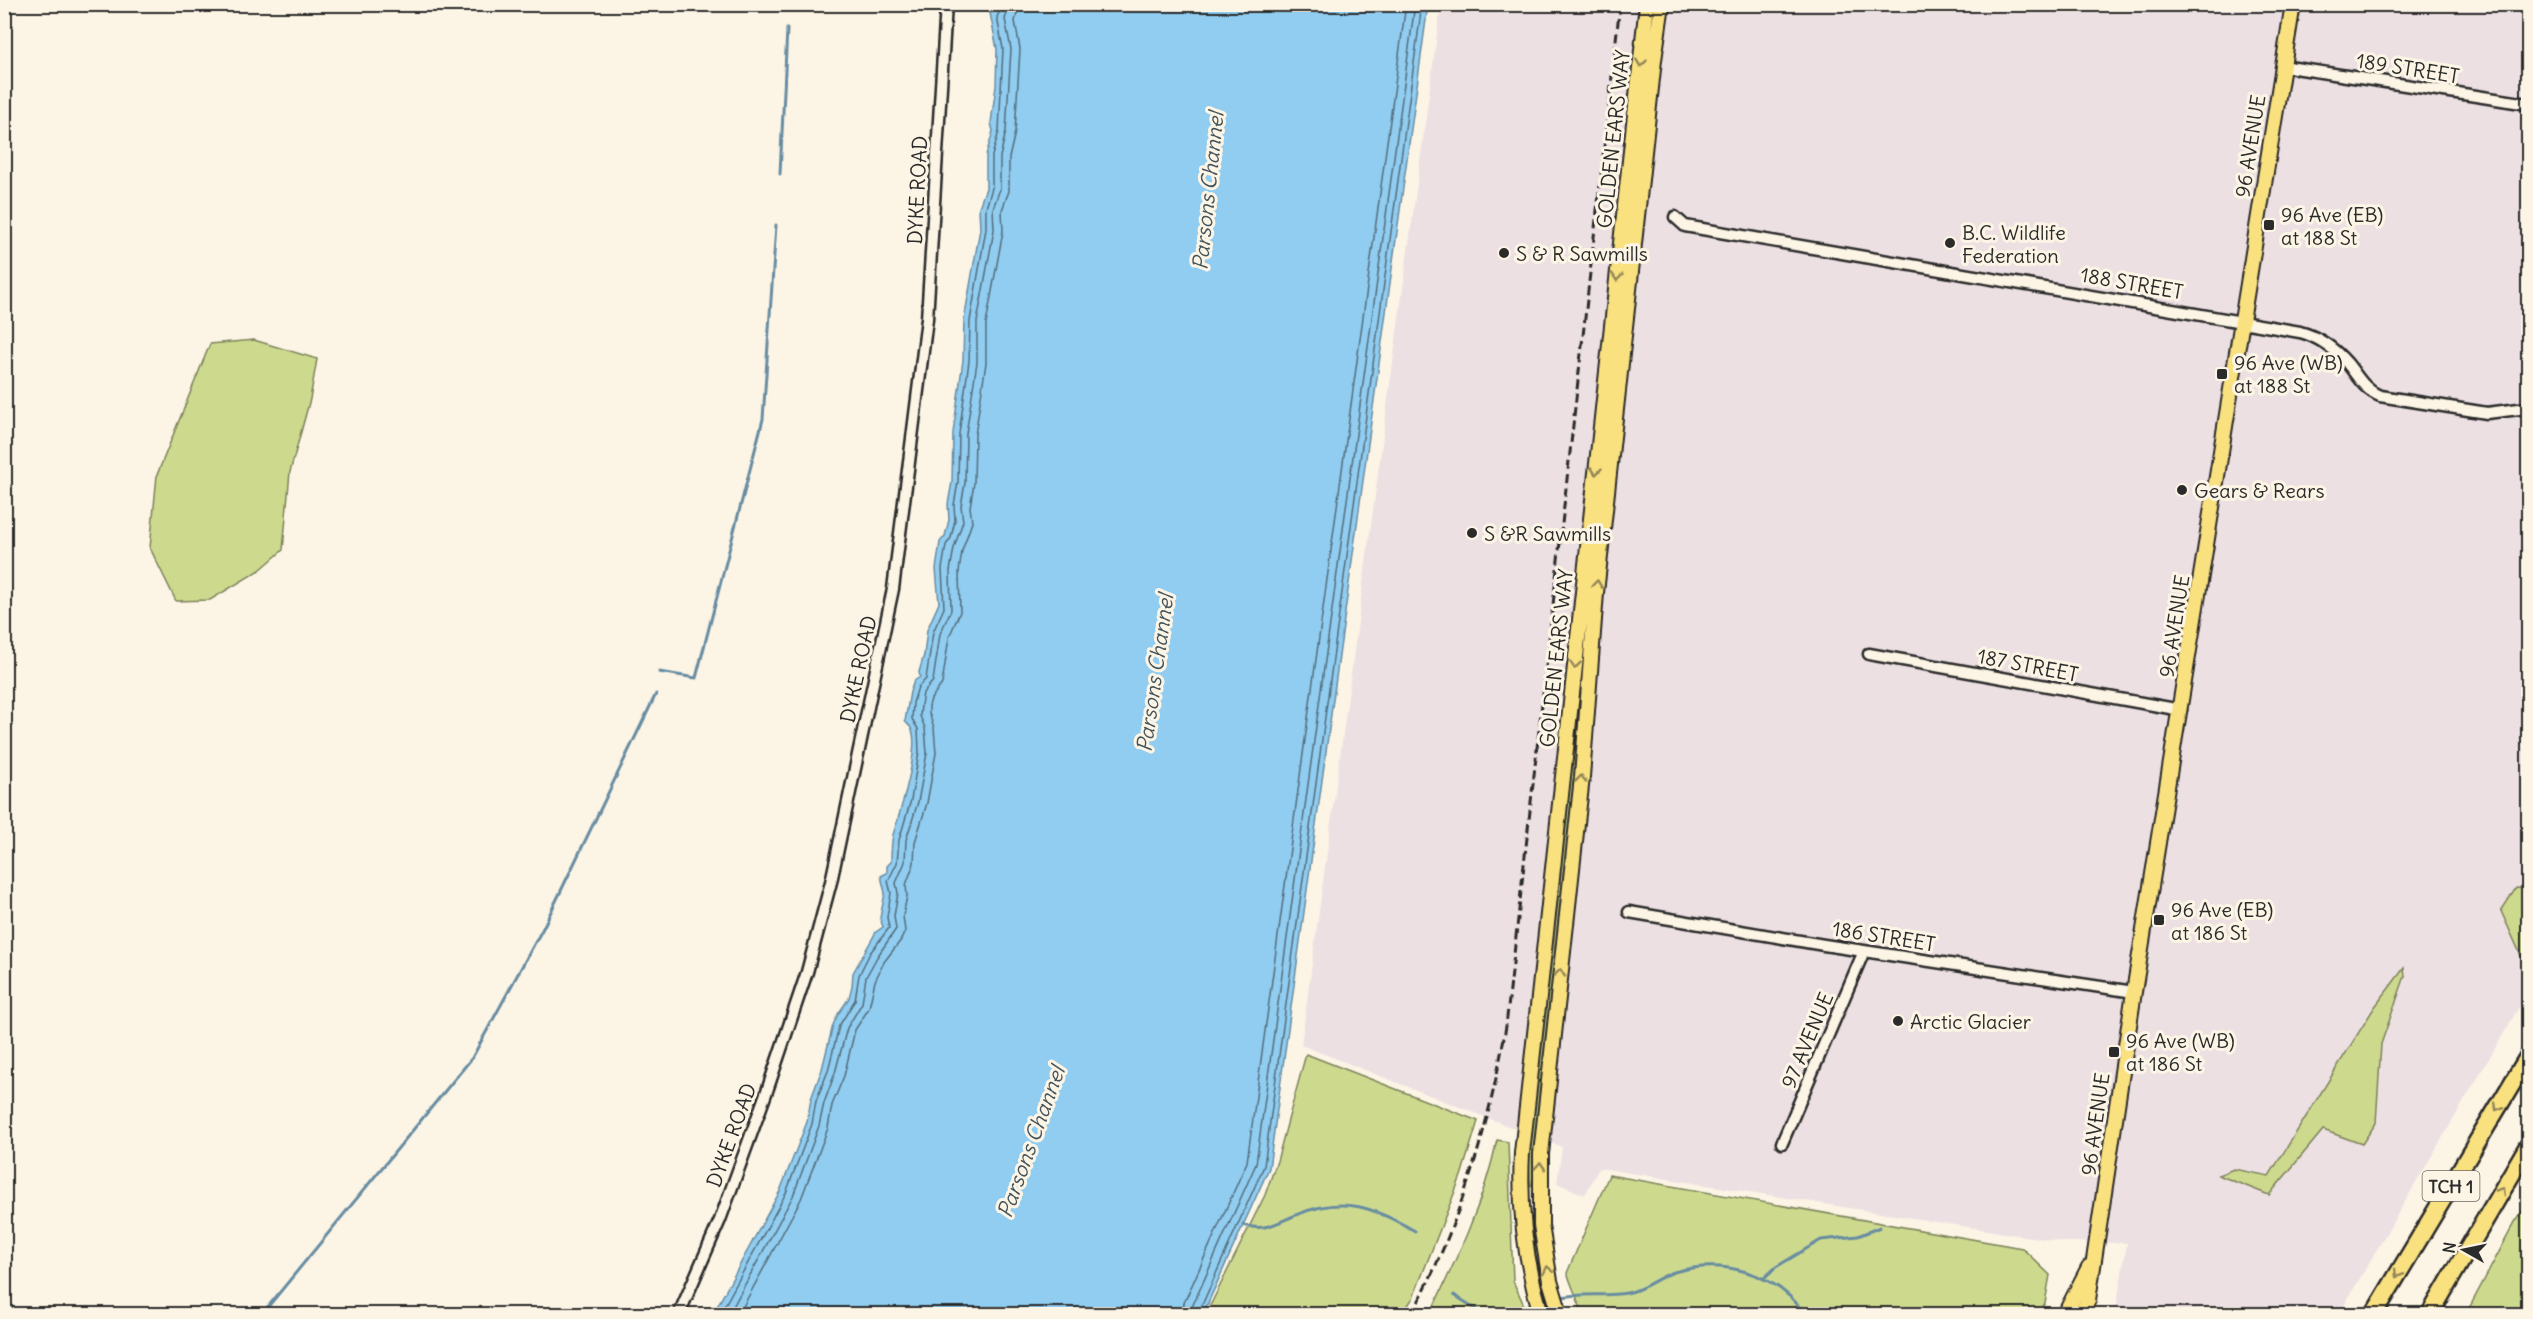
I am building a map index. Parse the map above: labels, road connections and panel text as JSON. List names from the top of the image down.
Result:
{
  "streets": {
    "highway": ["TCH 1"],
    "main road": ["GOLDEN EARS WAY", "96 AVENUE"],
    "street": [
      "189 STREET",
      "DYKE ROAD",
      "188 STREET",
      "187 STREET",
      "186 STREET",
      "97 AVENUE"
    ]
  },
  "crossings": [
    ["189 STREET", "96 AVENUE"],
    ["96 AVENUE", "188 STREET"],
    ["96 AVENUE", "187 STREET"],
    ["96 AVENUE", "186 STREET"],
    ["186 STREET", "97 AVENUE"]
  ],
  "water": ["Parsons Channel"],
  "places": {
    "transit": [
      "96 Ave (EB) at 188 St",
      "96 Ave (WB) at 188 St",
      "96 Ave (EB) at 186 St",
      "96 Ave (WB) at 186 St"
    ],
    "other": [
      "B.C. Wildlife Federation",
      "S & R Sawmills",
      "Gears & Rears",
      "S &R Sawmills",
      "Arctic Glacier"
    ]
  },
  "north": "left"
}
